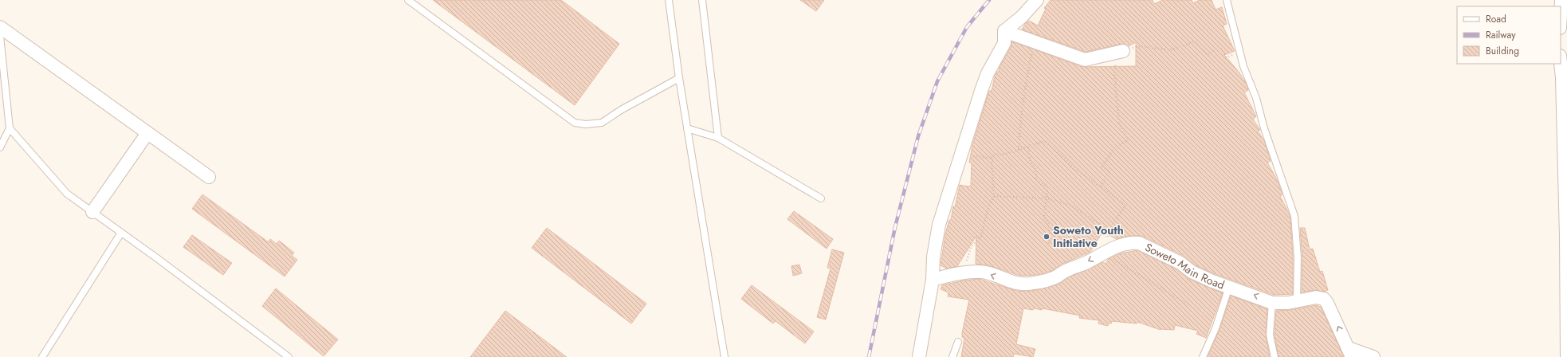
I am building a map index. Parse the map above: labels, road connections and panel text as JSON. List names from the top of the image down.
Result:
{
  "streets": {
    "street": ["Soweto Main Road"]
  },
  "one_way": ["Soweto Main Road"],
  "places": ["Soweto Youth Initiative"],
  "legend": ["Road", "Railway", "Building"]
}
